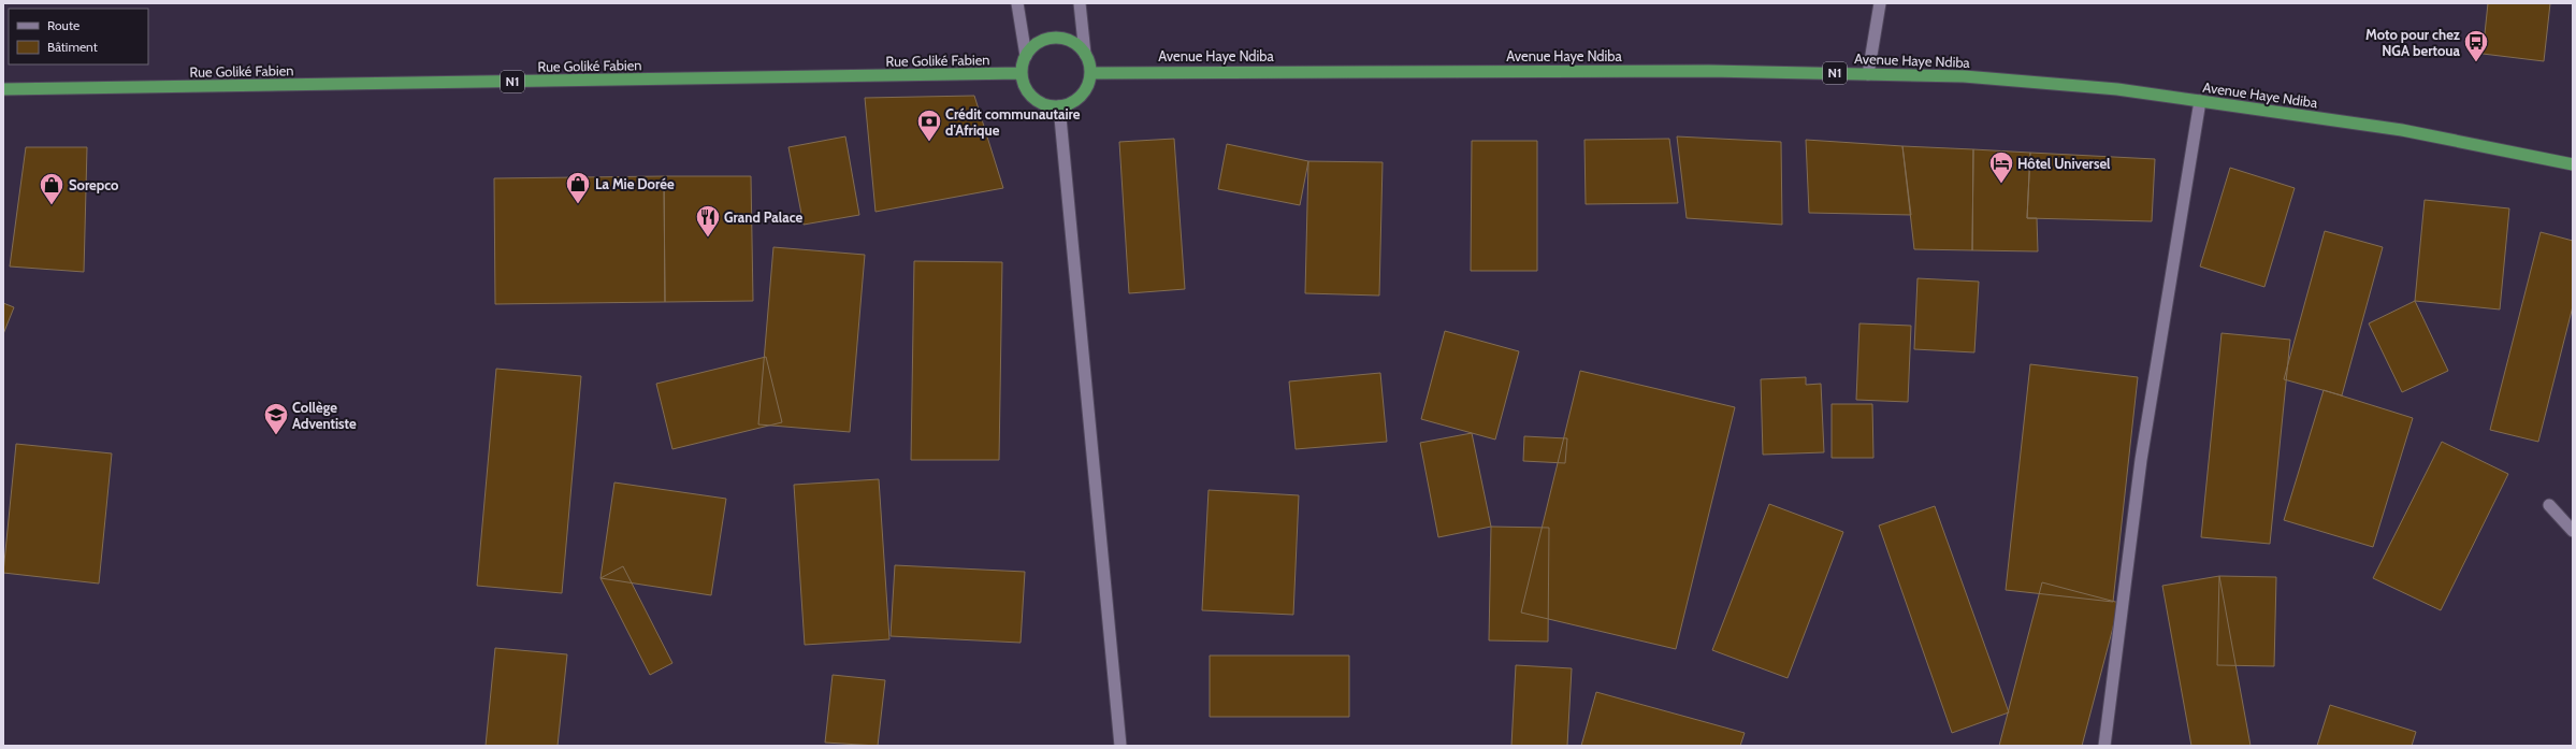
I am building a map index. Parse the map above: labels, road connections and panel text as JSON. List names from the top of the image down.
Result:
{
  "streets": {
    "highway": ["Avenue Haye Ndiba", "Rue Goliké Fabien", "N1"]
  },
  "crossings": [
    ["Avenue Haye Ndiba", "Rue Goliké Fabien"]
  ],
  "places": {
    "bus stop": ["Moto pour chez NGA bertoua"],
    "bank": ["Crédit communautaire d'Afrique"],
    "hotel": ["Hôtel Universel"],
    "shop": ["La Mie Dorée", "Sorepco"],
    "restaurant": ["Grand Palace"],
    "school or university": ["Collège Adventiste"]
  },
  "legend": ["Route", "Bâtiment"]
}
